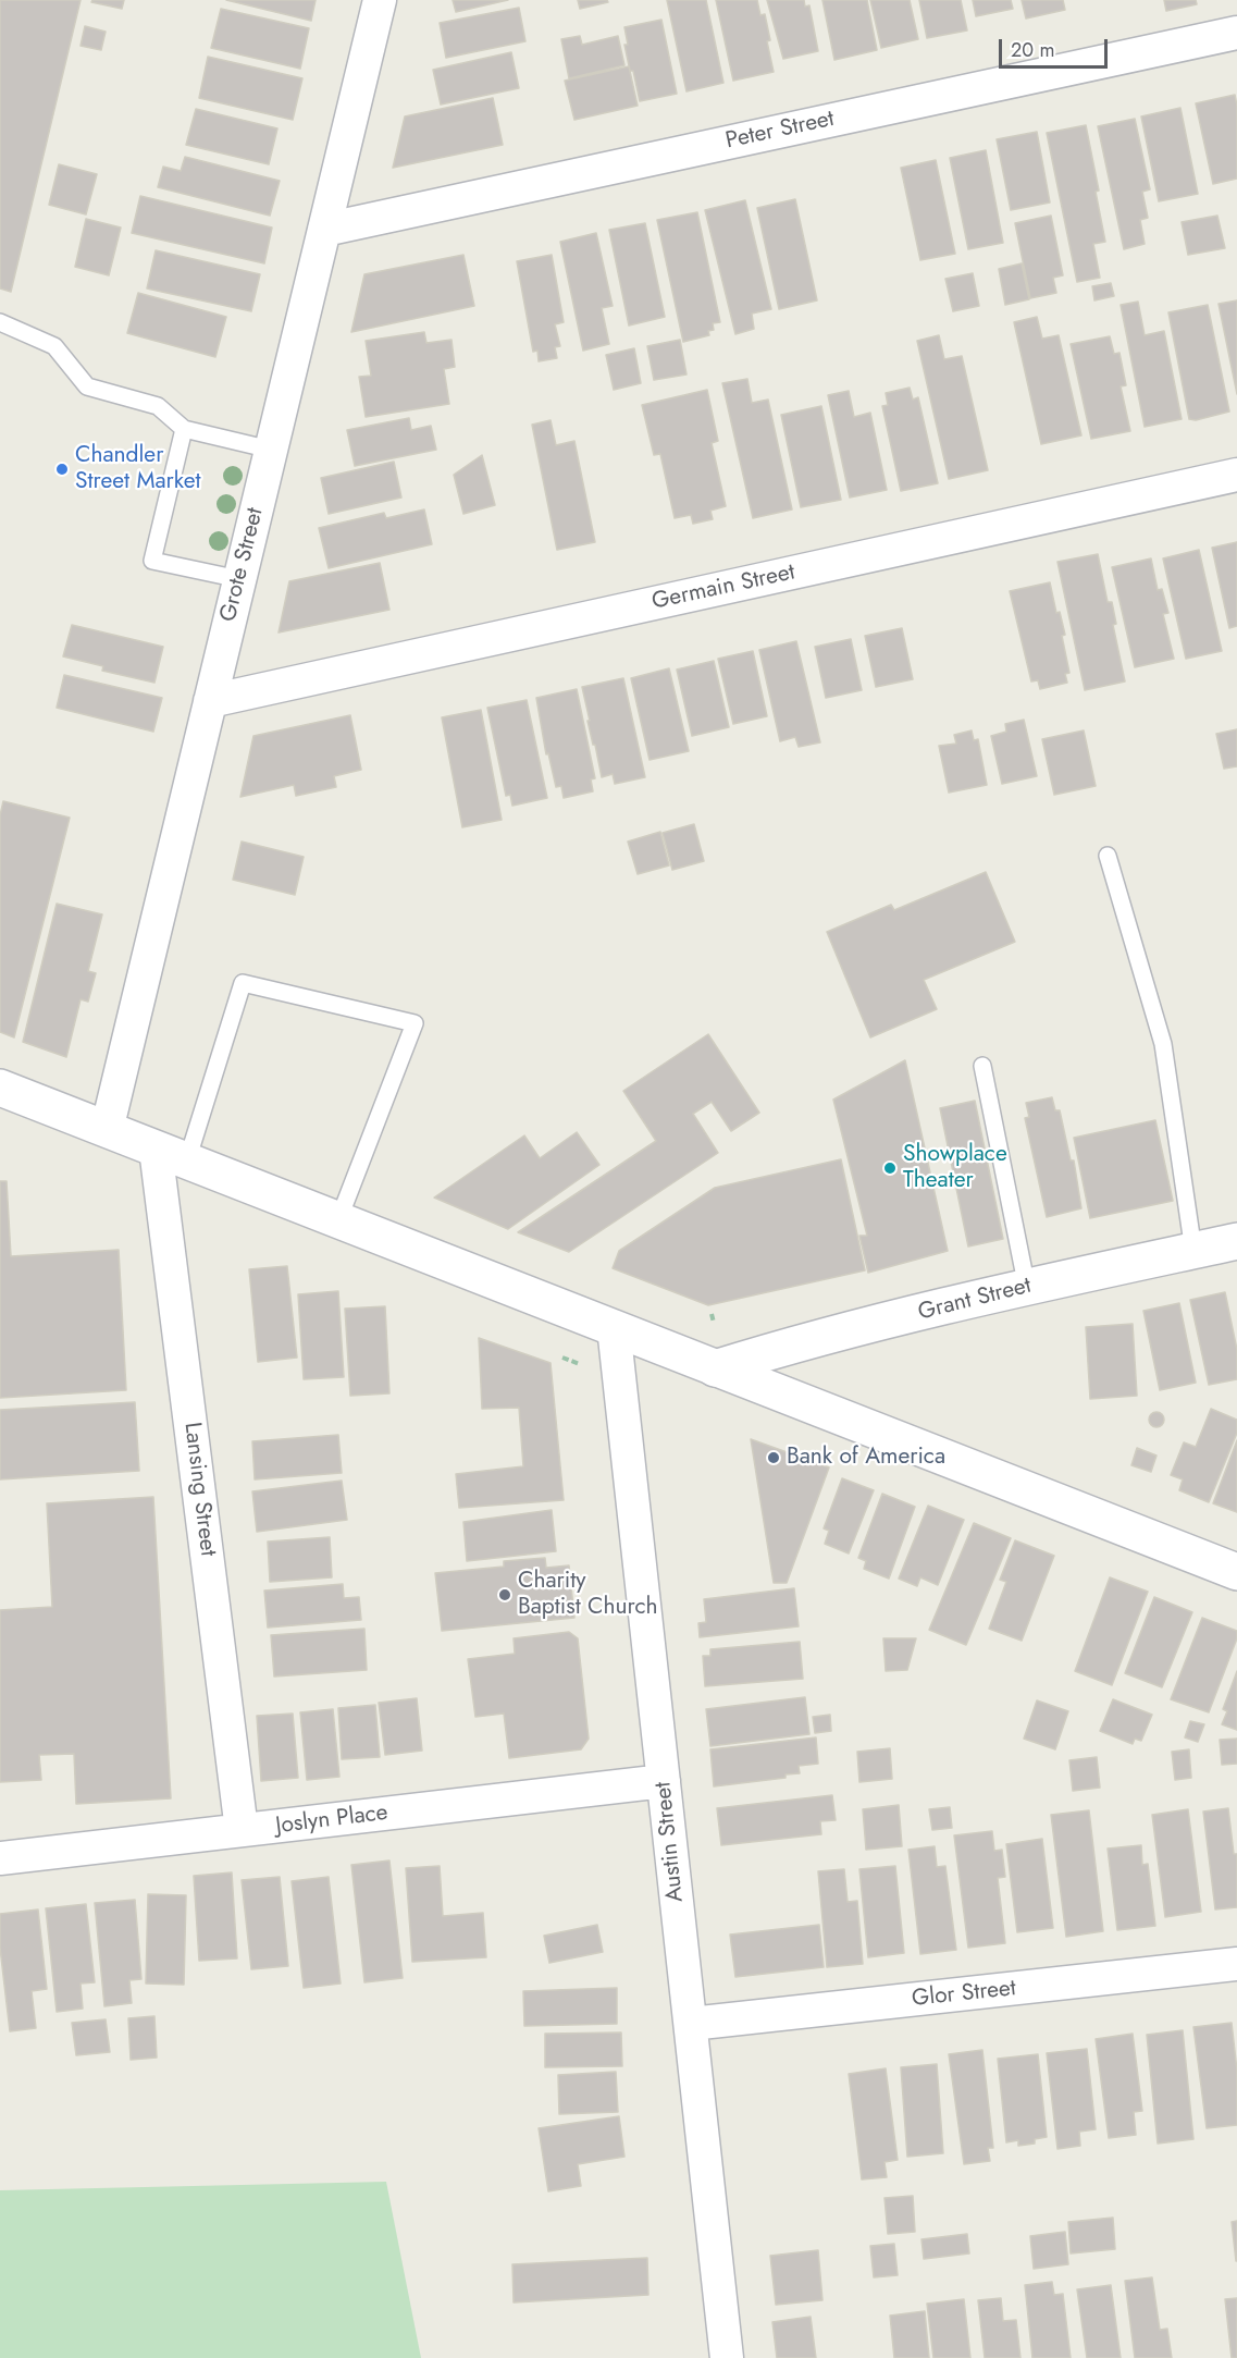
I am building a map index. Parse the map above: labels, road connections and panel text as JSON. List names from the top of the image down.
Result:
{
  "streets": {
    "main road": ["Grant Street"],
    "street": [
      "Peter Street",
      "Grote Street",
      "Germain Street",
      "Lansing Street",
      "Joslyn Place",
      "Austin Street",
      "Glor Street"
    ]
  },
  "crossings": [
    ["Peter Street", "Grote Street"],
    ["Grote Street", "Germain Street"],
    ["Lansing Street", "Joslyn Place"],
    ["Joslyn Place", "Austin Street"],
    ["Austin Street", "Glor Street"]
  ],
  "places": [
    "Chandler Street Market",
    "Showplace Theater",
    "Bank of America",
    "Charity Baptist Church"
  ],
  "scale_bar": "20 m"
}
